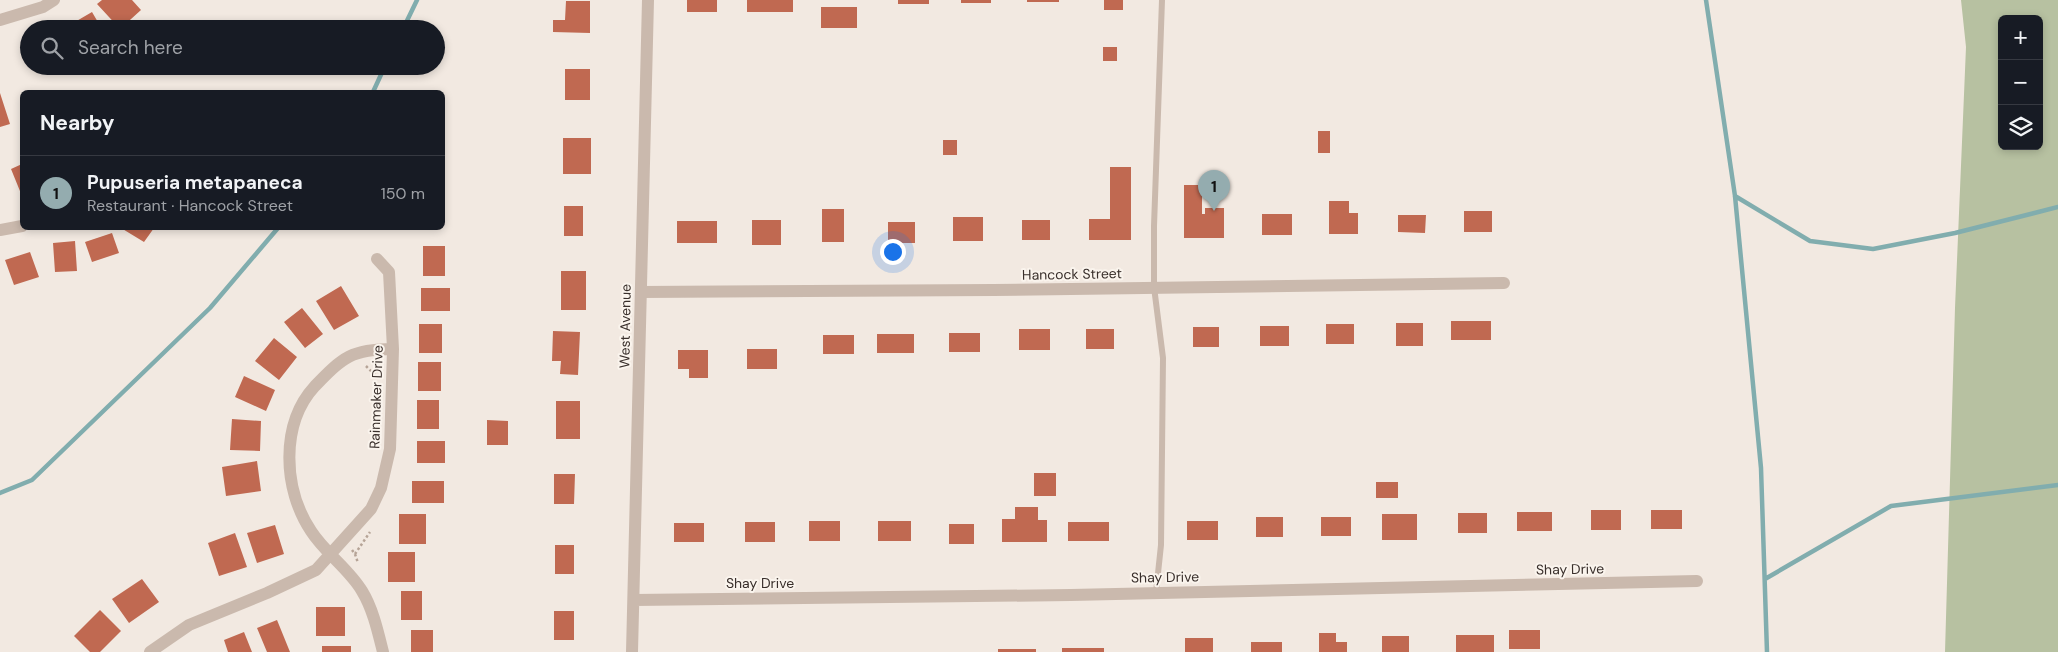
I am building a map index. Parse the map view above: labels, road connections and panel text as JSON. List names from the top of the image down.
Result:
{
  "streets": {
    "street": [
      "Hancock Street",
      "West Avenue",
      "Rainmaker Drive",
      "Shay Drive"
    ]
  },
  "crossings": [
    ["Hancock Street", "West Avenue"],
    ["West Avenue", "Shay Drive"]
  ],
  "page": {
    "map_buttons": ["+", "−"],
    "search": "Search here",
    "heading": "Nearby",
    "list": [
      {
        "mark": "1",
        "name": "Pupuseria metapaneca",
        "note": "Restaurant · Hancock Street",
        "value": "150 m"
      }
    ],
    "pins": "1"
  }
}
